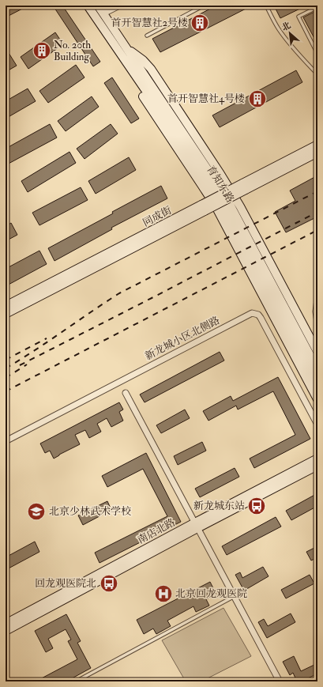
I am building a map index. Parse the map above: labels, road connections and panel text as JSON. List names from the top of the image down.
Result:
{
  "streets": {
    "main road": ["育知东路", "同成街", "南店北路"],
    "street": ["新龙城小区北侧路"]
  },
  "places": {
    "building": ["首开智慧社2号楼", "No. 20th Building", "首开智慧社4号楼"],
    "bus stop": ["新龙城东站", "回龙观医院北"],
    "school or university": ["北京少林武术学校"],
    "hospital": ["北京回龙观医院"]
  },
  "north": "top left"
}
